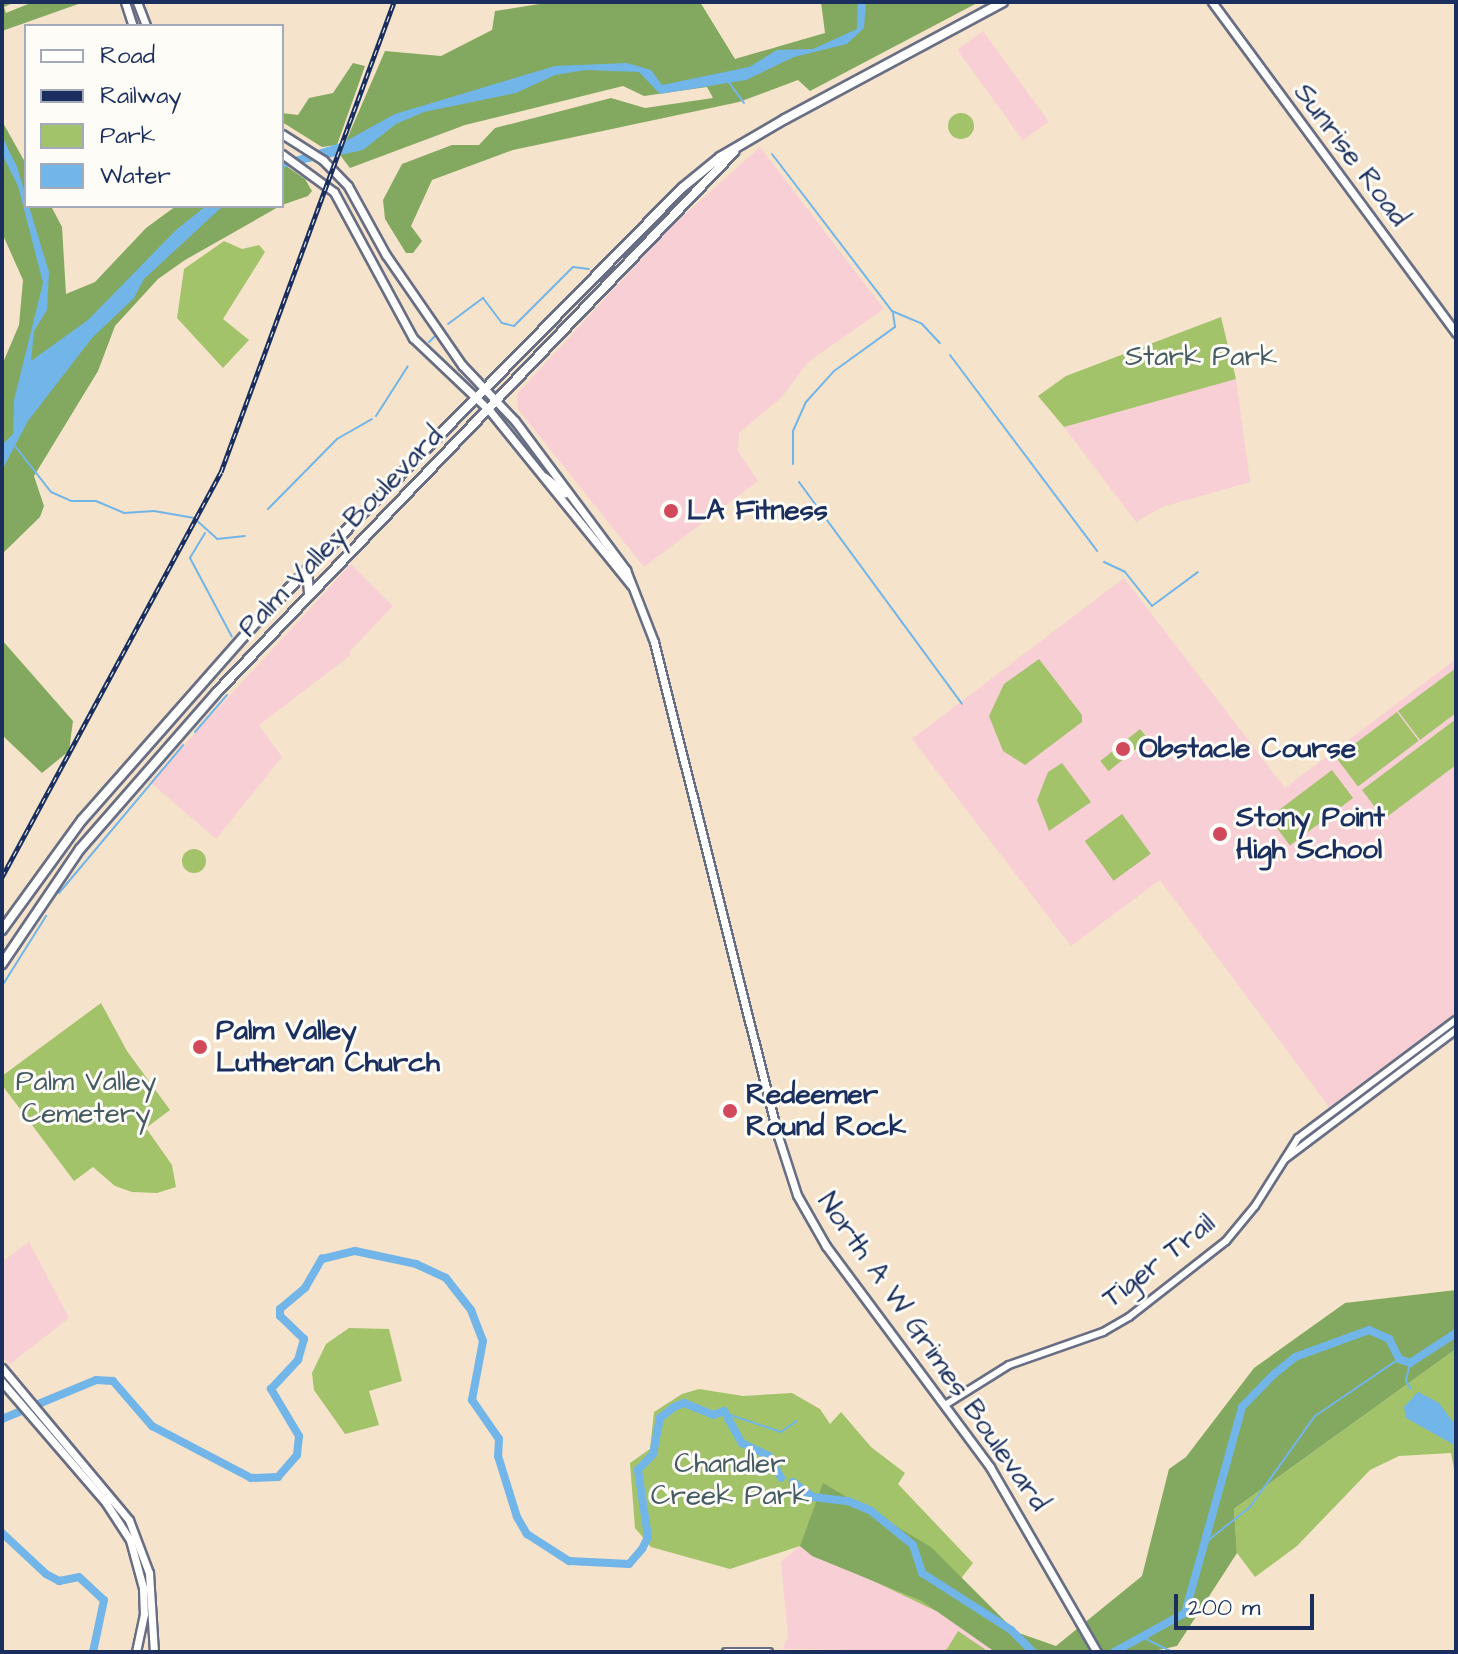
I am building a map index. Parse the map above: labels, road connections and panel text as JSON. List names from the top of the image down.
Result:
{
  "streets": {
    "highway": ["Palm Valley Boulevard"],
    "main road": ["Sunrise Road", "North A W Grimes Boulevard"],
    "street": ["Tiger Trail"]
  },
  "crossings": [
    ["Palm Valley Boulevard", "North A W Grimes Boulevard"],
    ["Tiger Trail", "North A W Grimes Boulevard"]
  ],
  "parks": ["Stark Park", "Palm Valley Cemetery", "Chandler Creek Park"],
  "places": [
    "LA Fitness",
    "Obstacle Course",
    "Stony Point High School",
    "Palm Valley Lutheran Church",
    "Redeemer Round Rock"
  ],
  "legend": [
    "Road",
    "Railway",
    "Park",
    "Water"
  ],
  "scale_bar": "200 m"
}
